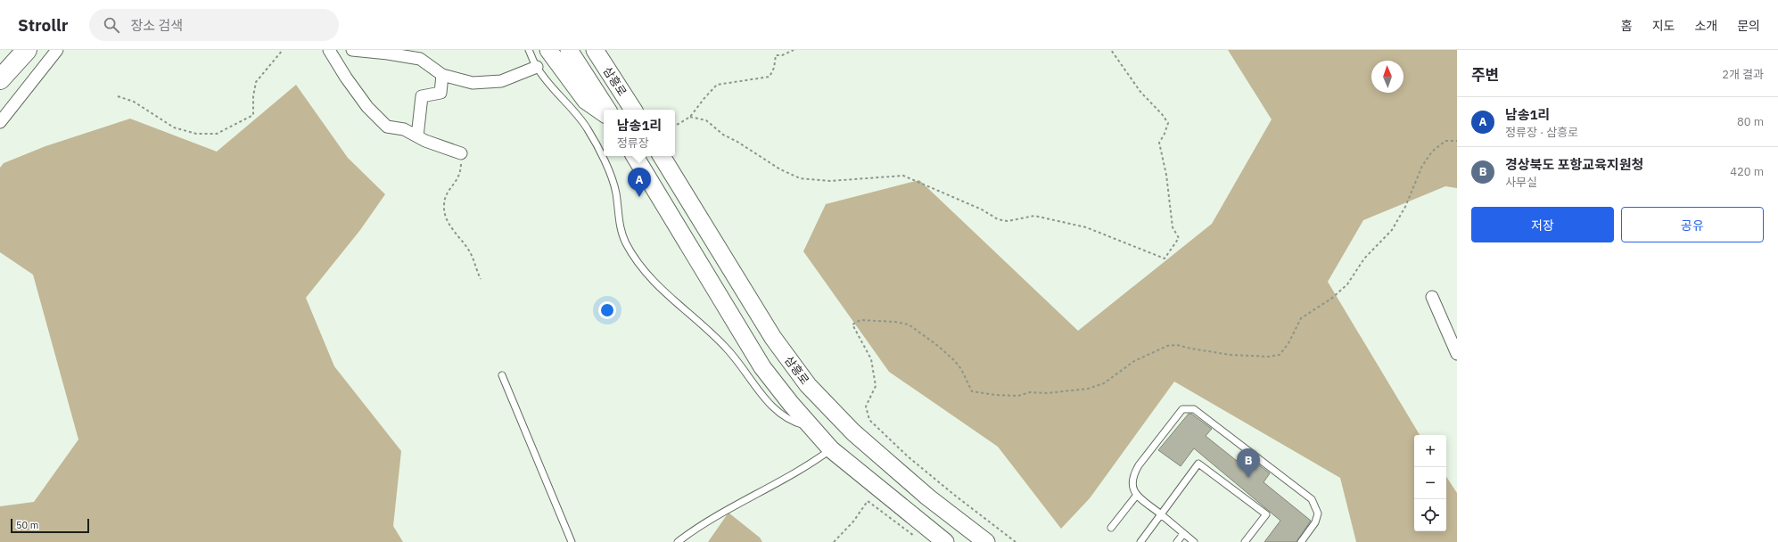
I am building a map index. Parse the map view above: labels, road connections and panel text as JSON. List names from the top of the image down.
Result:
{
  "streets": {
    "main road": ["삼흥로"]
  },
  "scale_bar": "50 m",
  "north": "top",
  "page": {
    "header": "Strollr",
    "search": "장소 검색",
    "nav": [
      "홈",
      "지도",
      "소개",
      "문의"
    ],
    "heading": ["주변", "2개 결과"],
    "list": [
      {
        "mark": "A",
        "name": "남송1리",
        "note": "정류장 · 삼흥로",
        "value": "80 m"
      },
      {
        "mark": "B",
        "name": "경상북도 포항교육지원청",
        "note": "사무실",
        "value": "420 m"
      }
    ],
    "popup": ["남송1리", "정류장"],
    "pins": ["A", "B"],
    "buttons": ["저장", "공유"],
    "map_buttons": ["+", "−"],
    "scale": "50 m"
  }
}
